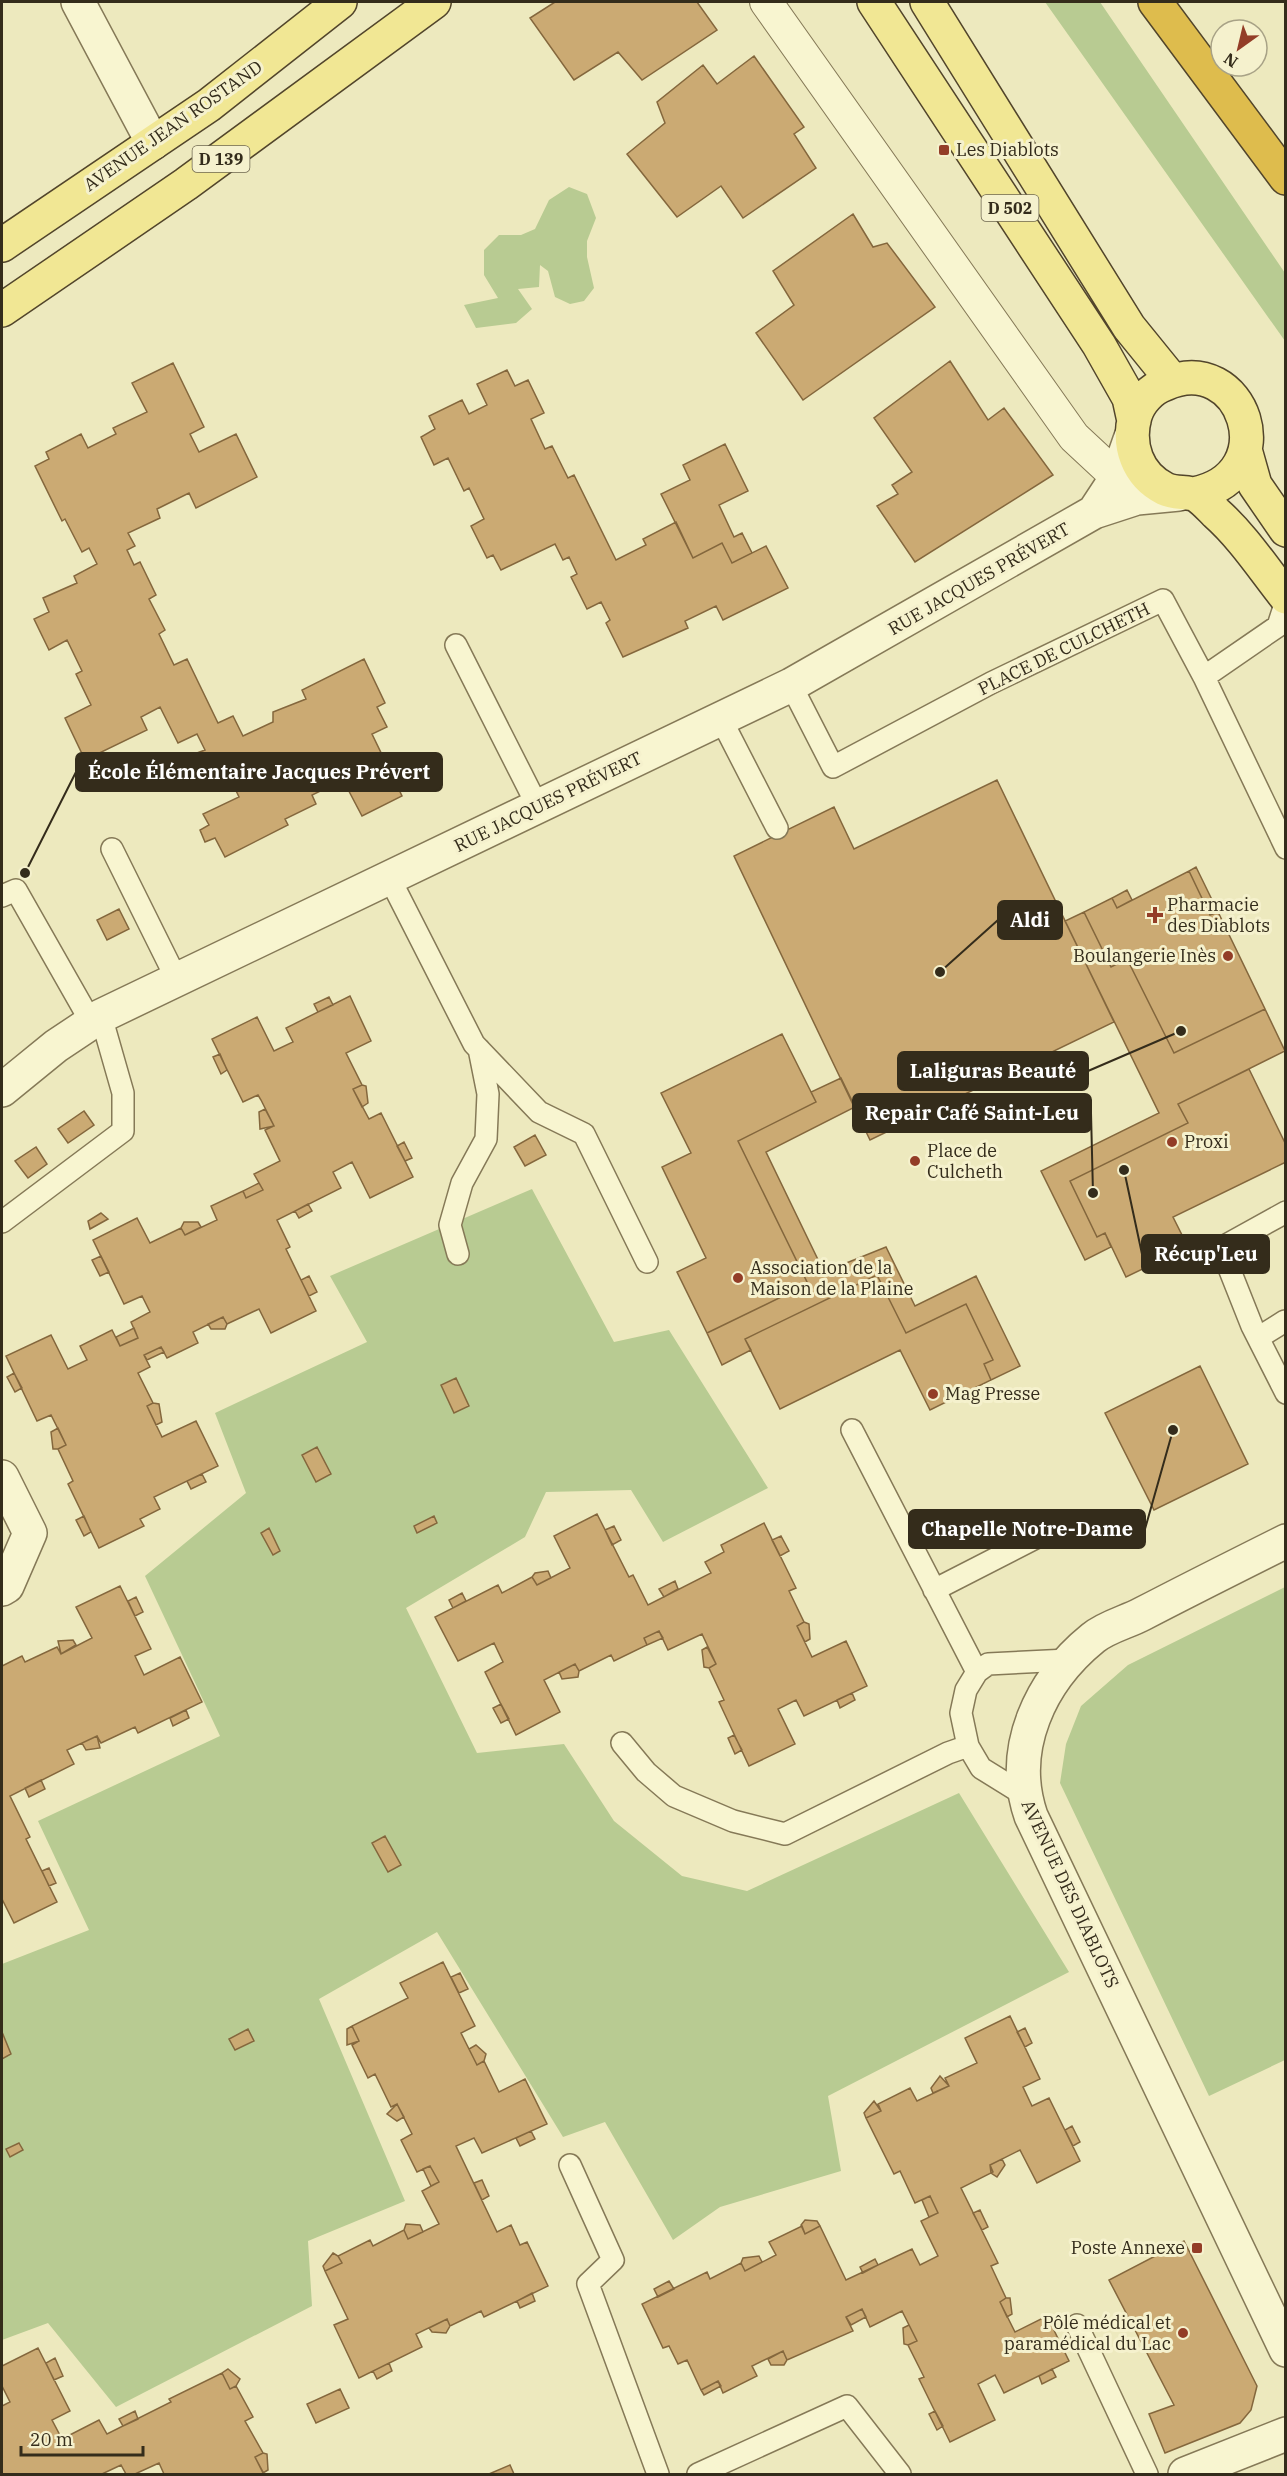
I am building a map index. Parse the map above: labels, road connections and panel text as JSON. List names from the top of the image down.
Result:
{
  "streets": {
    "main road": ["AVENUE JEAN ROSTAND", "D 139", "D 502"],
    "street": ["RUE JACQUES PRÉVERT", "AVENUE DES DIABLOTS"],
    "lane": ["PLACE DE CULCHETH"]
  },
  "crossings": [
    ["D 502", "RUE JACQUES PRÉVERT"],
    ["RUE JACQUES PRÉVERT", "PLACE DE CULCHETH"]
  ],
  "places": {
    "transit": ["Les Diablots", "Poste Annexe"],
    "other": [
      "École Élémentaire Jacques Prévert",
      "Boulangerie Inès",
      "Aldi",
      "Laliguras Beauté",
      "Proxi",
      "Place de Culcheth",
      "Récup'Leu",
      "Repair Café Saint-Leu",
      "Association de la Maison de la Plaine",
      "Mag Presse",
      "Chapelle Notre-Dame",
      "Pôle médical et paramédical du Lac"
    ],
    "health": ["Pharmacie des Diablots"]
  },
  "scale_bar": "20 m",
  "north": "bottom left"
}
